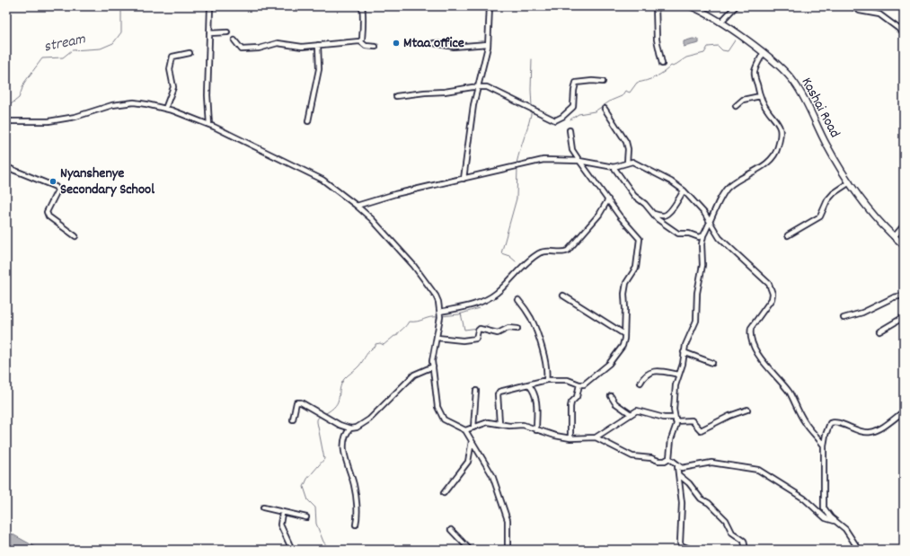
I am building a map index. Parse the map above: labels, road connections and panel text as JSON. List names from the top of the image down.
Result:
{
  "streets": {
    "street": ["Kashai Road"]
  },
  "water": ["stream"],
  "places": ["Mtaa office", "Nyanshenye Secondary School"]
}
